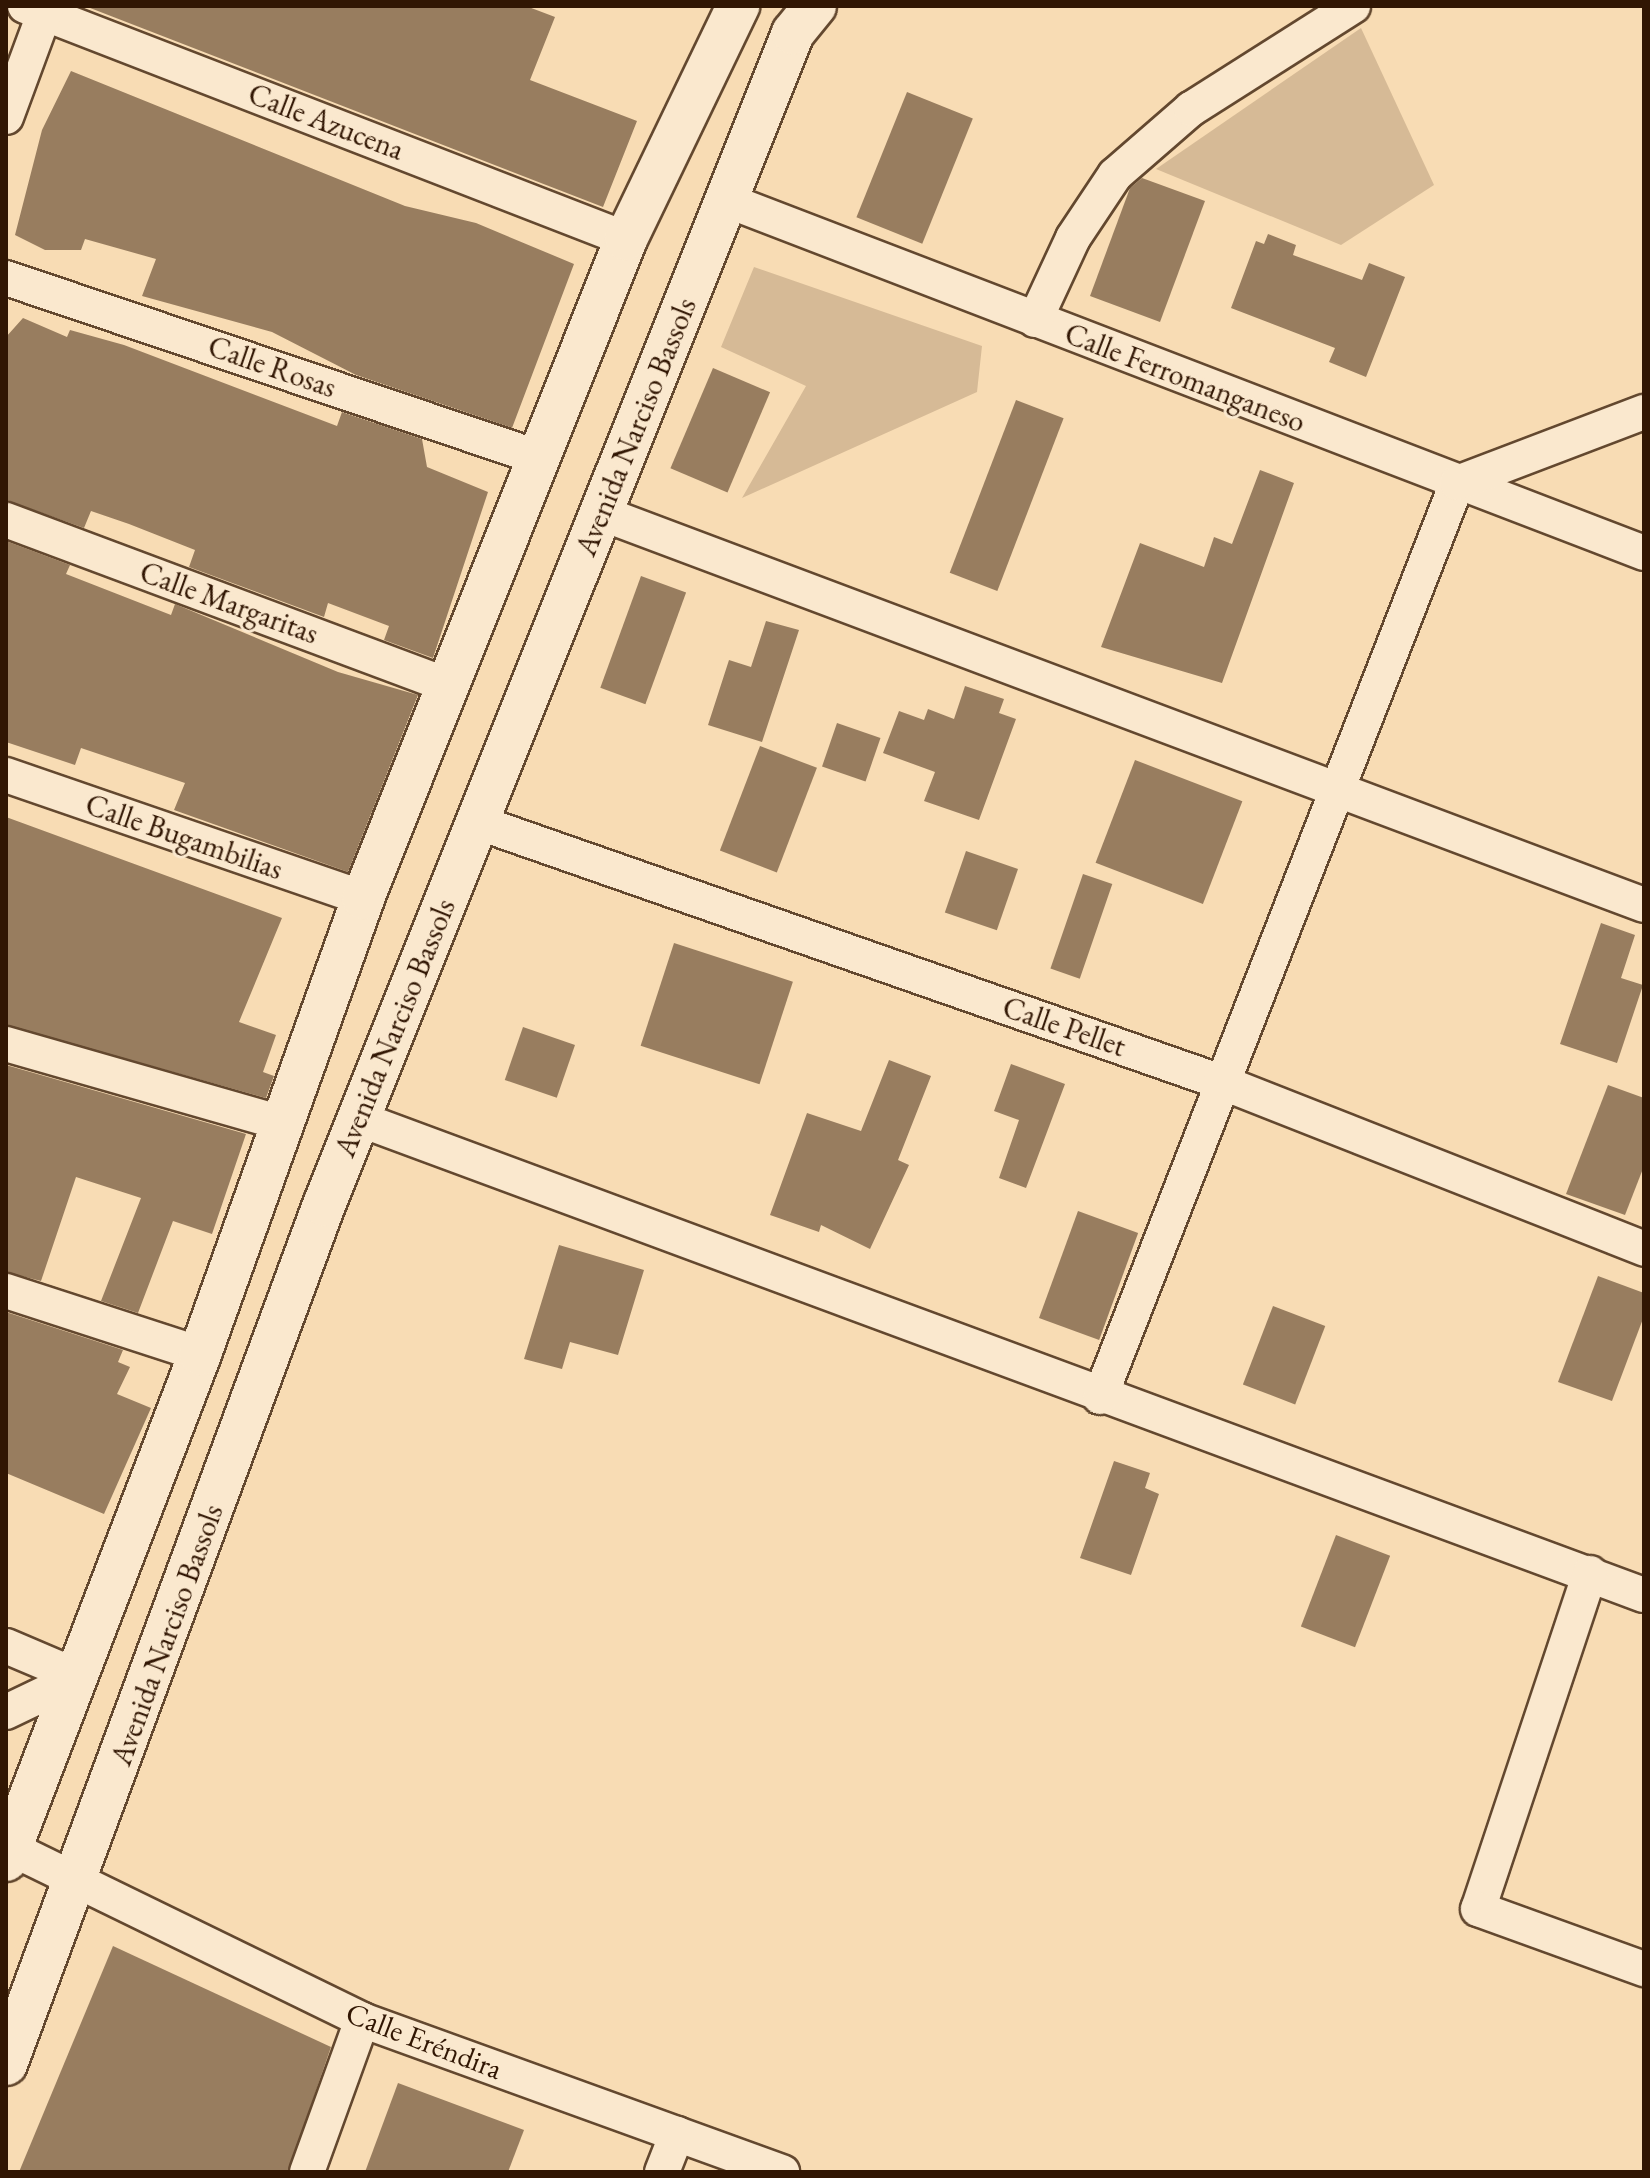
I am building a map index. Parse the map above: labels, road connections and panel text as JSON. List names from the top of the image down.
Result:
{
  "streets": {
    "street": [
      "Calle Azucena",
      "Calle Rosas",
      "Calle Ferromanganeso",
      "Avenida Narciso Bassols",
      "Calle Margaritas",
      "Calle Bugambilias",
      "Calle Pellet",
      "Calle Eréndira"
    ]
  },
  "crossings": [
    ["Calle Ferromanganeso", "Avenida Narciso Bassols"],
    ["Avenida Narciso Bassols", "Calle Pellet"],
    ["Avenida Narciso Bassols", "Calle Eréndira"]
  ]
}
